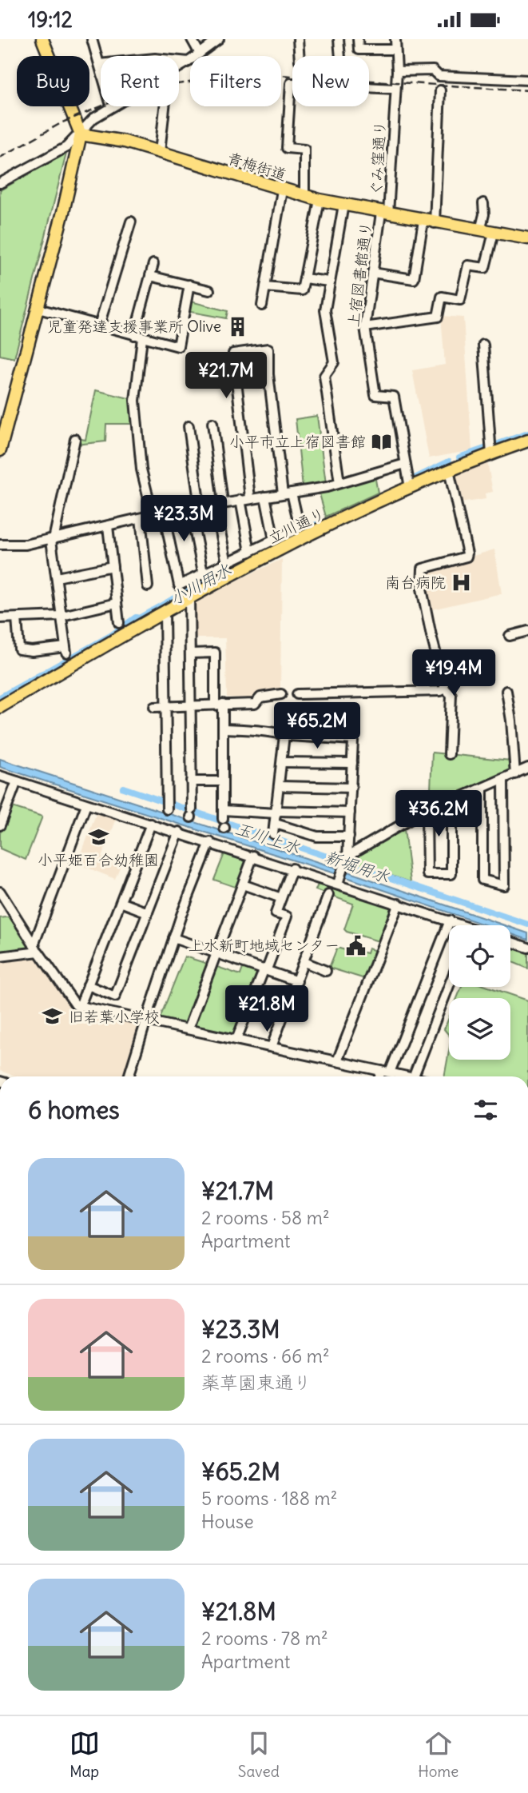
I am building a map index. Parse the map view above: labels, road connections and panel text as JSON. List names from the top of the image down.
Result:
{
  "streets": {
    "main road": ["青梅街道", "立川通り"],
    "street": ["ぐみ窪通り", "上宿図書館通り"]
  },
  "crossings": [
    ["ぐみ窪通り", "青梅街道"],
    ["ぐみ窪通り", "上宿図書館通り"],
    ["青梅街道", "上宿図書館通り"],
    ["上宿図書館通り", "立川通り"]
  ],
  "water": ["小川用水", "玉川上水", "新堀用水"],
  "places": {
    "building": ["児童発達支援事業所 Olive"],
    "library": ["小平市立上宿図書館"],
    "hospital": ["南台病院"],
    "school or university": ["小平姫百合幼稚園", "旧若葉小学校"],
    "public building": ["上水新町地域センター"]
  },
  "page": {
    "status": "19:12",
    "chip": [
      "Buy",
      "Rent",
      "Filters",
      "New"
    ],
    "price": [
      "¥21.7M",
      "¥23.3M",
      "¥19.4M",
      "¥65.2M",
      "¥36.2M",
      "¥21.8M"
    ],
    "heading": "6 homes",
    "list": [
      {
        "name": "¥21.7M",
        "note": "2 rooms · 58 m² · Apartment"
      },
      {
        "name": "¥23.3M",
        "note": "2 rooms · 66 m² · 薬草園東通り"
      },
      {
        "name": "¥65.2M",
        "note": "5 rooms · 188 m² · House"
      },
      {
        "name": "¥21.8M",
        "note": "2 rooms · 78 m² · Apartment"
      }
    ],
    "tabs": ["Map", "Saved", "Home"]
  }
}
